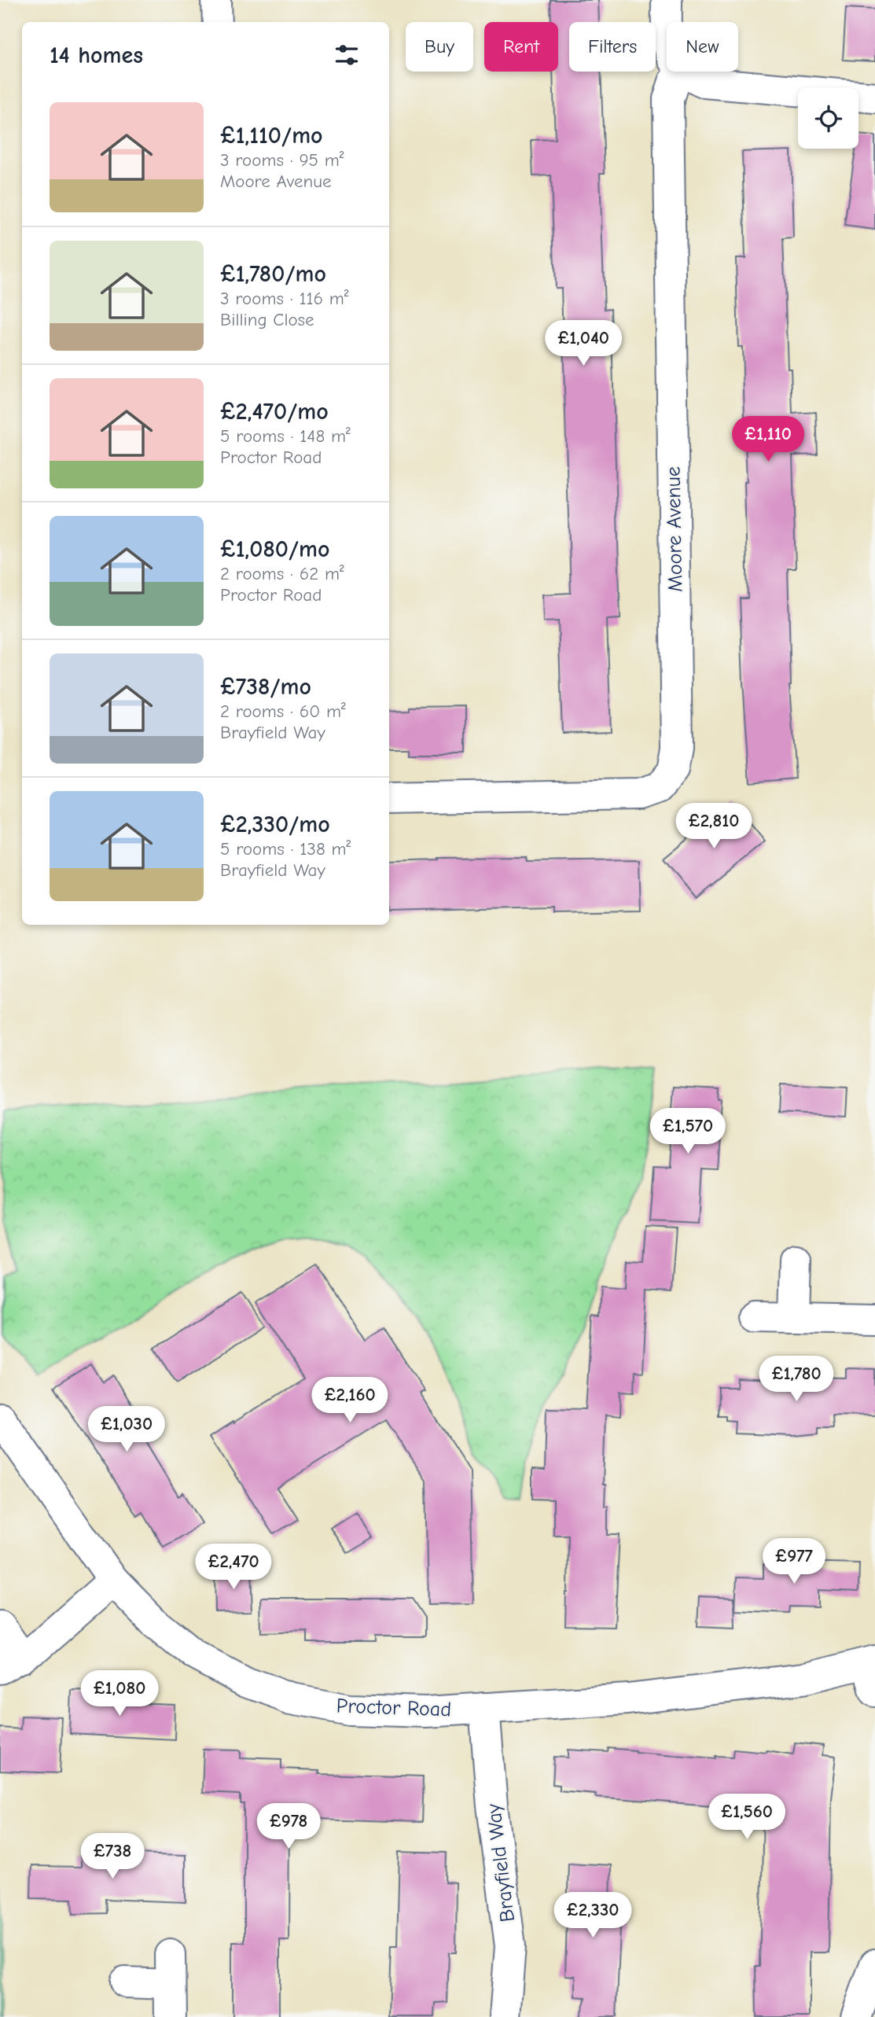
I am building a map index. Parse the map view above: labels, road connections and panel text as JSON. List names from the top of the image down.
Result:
{
  "streets": {
    "street": ["Moore Avenue", "Proctor Road", "Brayfield Way"]
  },
  "crossings": [
    ["Proctor Road", "Brayfield Way"]
  ],
  "page": {
    "chip": [
      "Buy",
      "Rent",
      "Filters",
      "New"
    ],
    "heading": "14 homes",
    "list": [
      {
        "name": "£1,110/mo",
        "note": "3 rooms · 95 m² · Moore Avenue"
      },
      {
        "name": "£1,780/mo",
        "note": "3 rooms · 116 m² · Billing Close"
      },
      {
        "name": "£2,470/mo",
        "note": "5 rooms · 148 m² · Proctor Road"
      },
      {
        "name": "£1,080/mo",
        "note": "2 rooms · 62 m² · Proctor Road"
      },
      {
        "name": "£738/mo",
        "note": "2 rooms · 60 m² · Brayfield Way"
      },
      {
        "name": "£2,330/mo",
        "note": "5 rooms · 138 m² · Brayfield Way"
      }
    ],
    "price": [
      "£1,040",
      "£1,110",
      "£2,810",
      "£1,570",
      "£1,780",
      "£2,160",
      "£1,030",
      "£977",
      "£2,470",
      "£1,080",
      "£1,560",
      "£978",
      "£738",
      "£2,330"
    ]
  }
}
